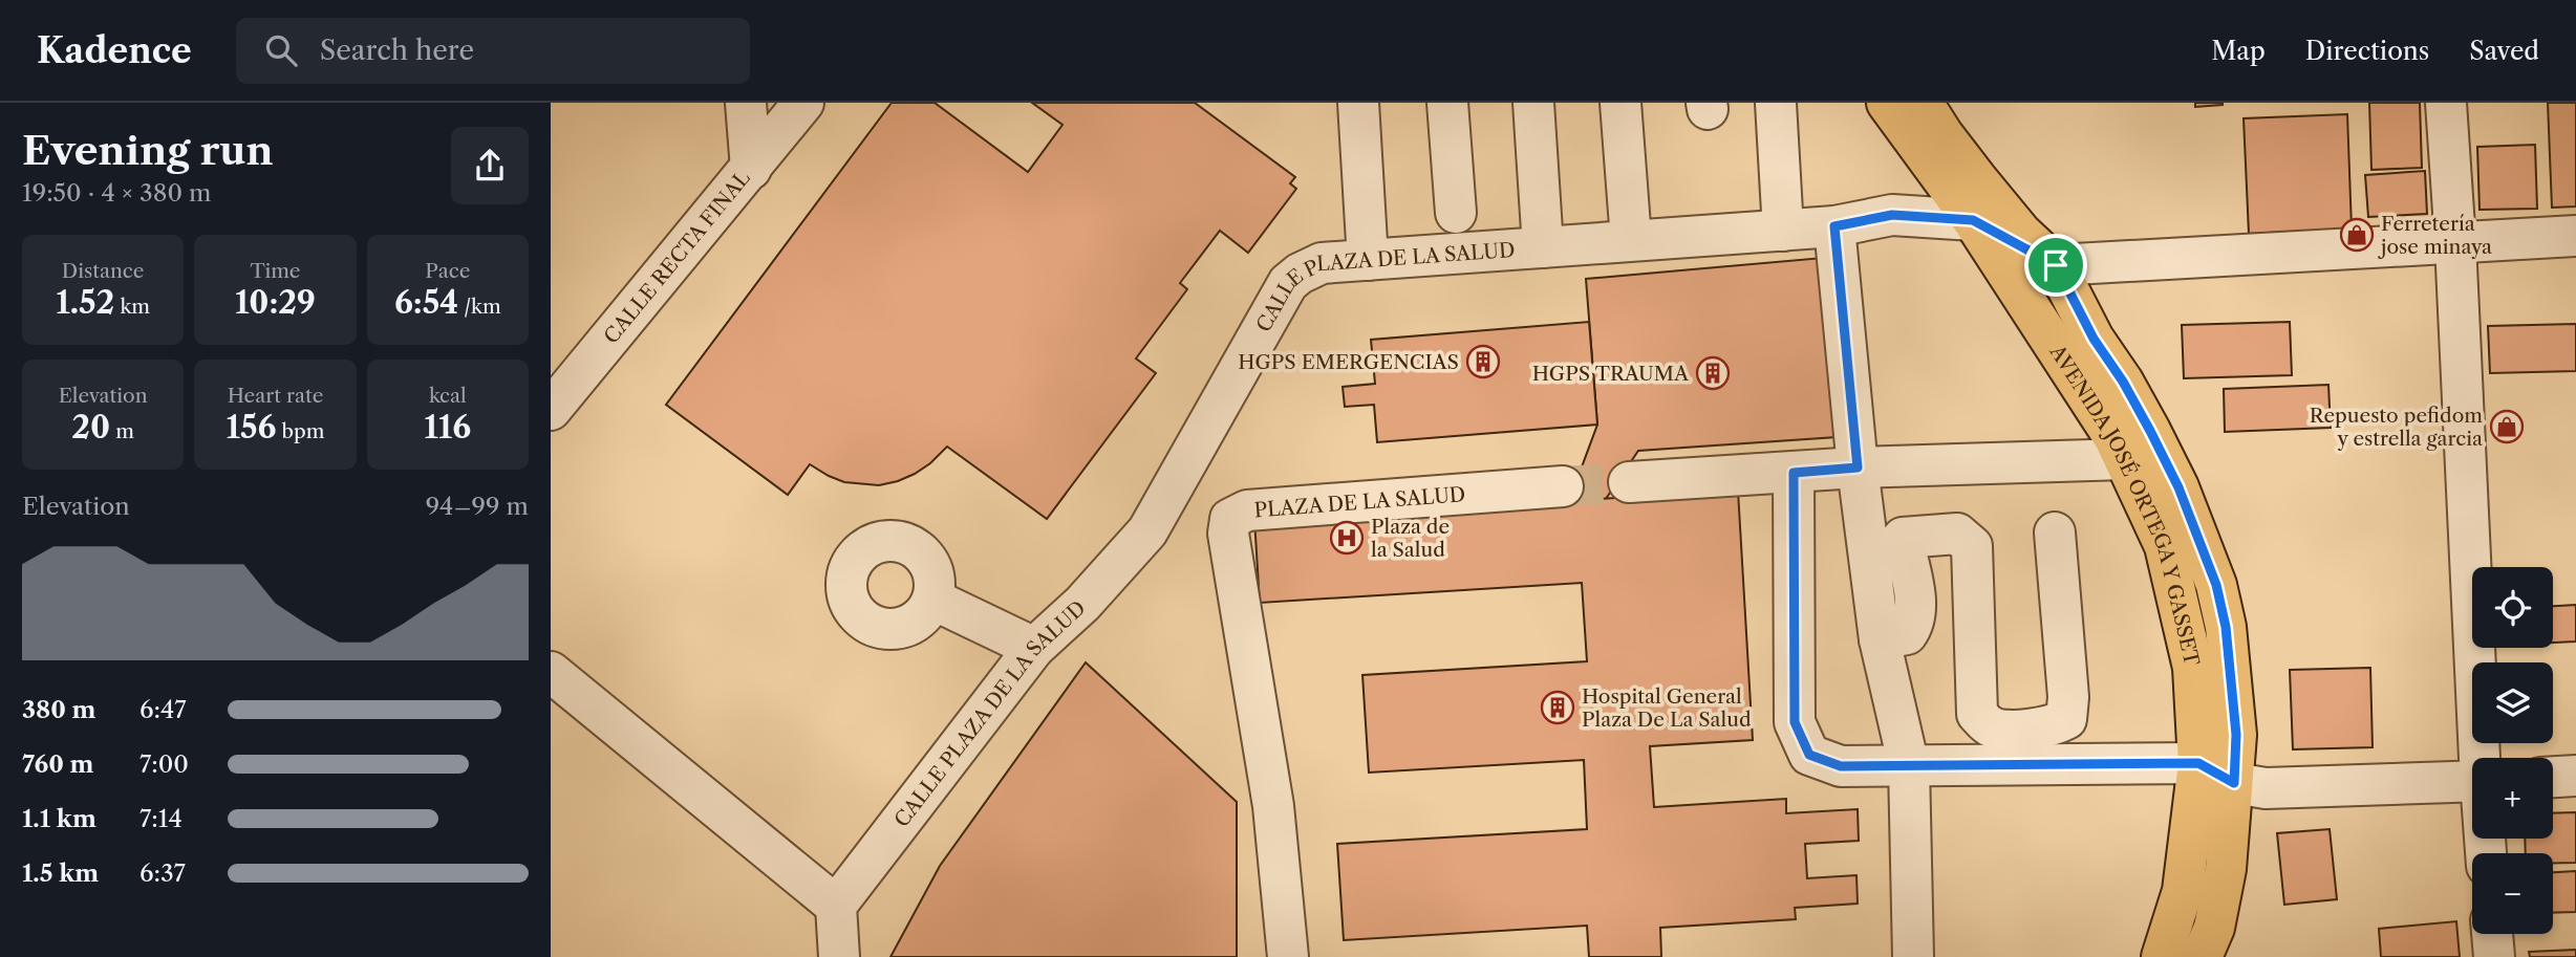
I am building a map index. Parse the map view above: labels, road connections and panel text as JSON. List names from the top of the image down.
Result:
{
  "streets": {
    "main road": ["AVENIDA JOSÉ ORTEGA Y GASSET"],
    "street": ["CALLE RECTA FINAL", "CALLE PLAZA DE LA SALUD", "PLAZA DE LA SALUD"]
  },
  "crossings": [
    ["CALLE PLAZA DE LA SALUD", "AVENIDA JOSÉ ORTEGA Y GASSET"]
  ],
  "places": {
    "shop": ["Ferretería jose minaya", "Repuesto pefidom y estrella garcia"],
    "building": ["HGPS EMERGENCIAS", "HGPS TRAUMA", "Hospital General Plaza De La Salud"],
    "hospital": ["Plaza de la Salud"]
  },
  "page": {
    "header": "Kadence",
    "search": "Search here",
    "nav": ["Map", "Directions", "Saved"],
    "heading": ["Evening run", "19:50 · 4 × 380 m"],
    "stats": [
      ["Distance", "1.52 km"],
      ["Time", "10:29"],
      ["Pace", "6:54 /km"],
      ["Elevation", "20 m"],
      ["Heart rate", "156 bpm"],
      ["kcal", "116"]
    ],
    "chart": ["Elevation", "94–99 m"],
    "map_buttons": ["+", "−"],
    "list": [
      {
        "name": "380 m",
        "note": "6:47"
      },
      {
        "name": "760 m",
        "note": "7:00"
      },
      {
        "name": "1.1 km",
        "note": "7:14"
      },
      {
        "name": "1.5 km",
        "note": "6:37"
      }
    ]
  }
}
